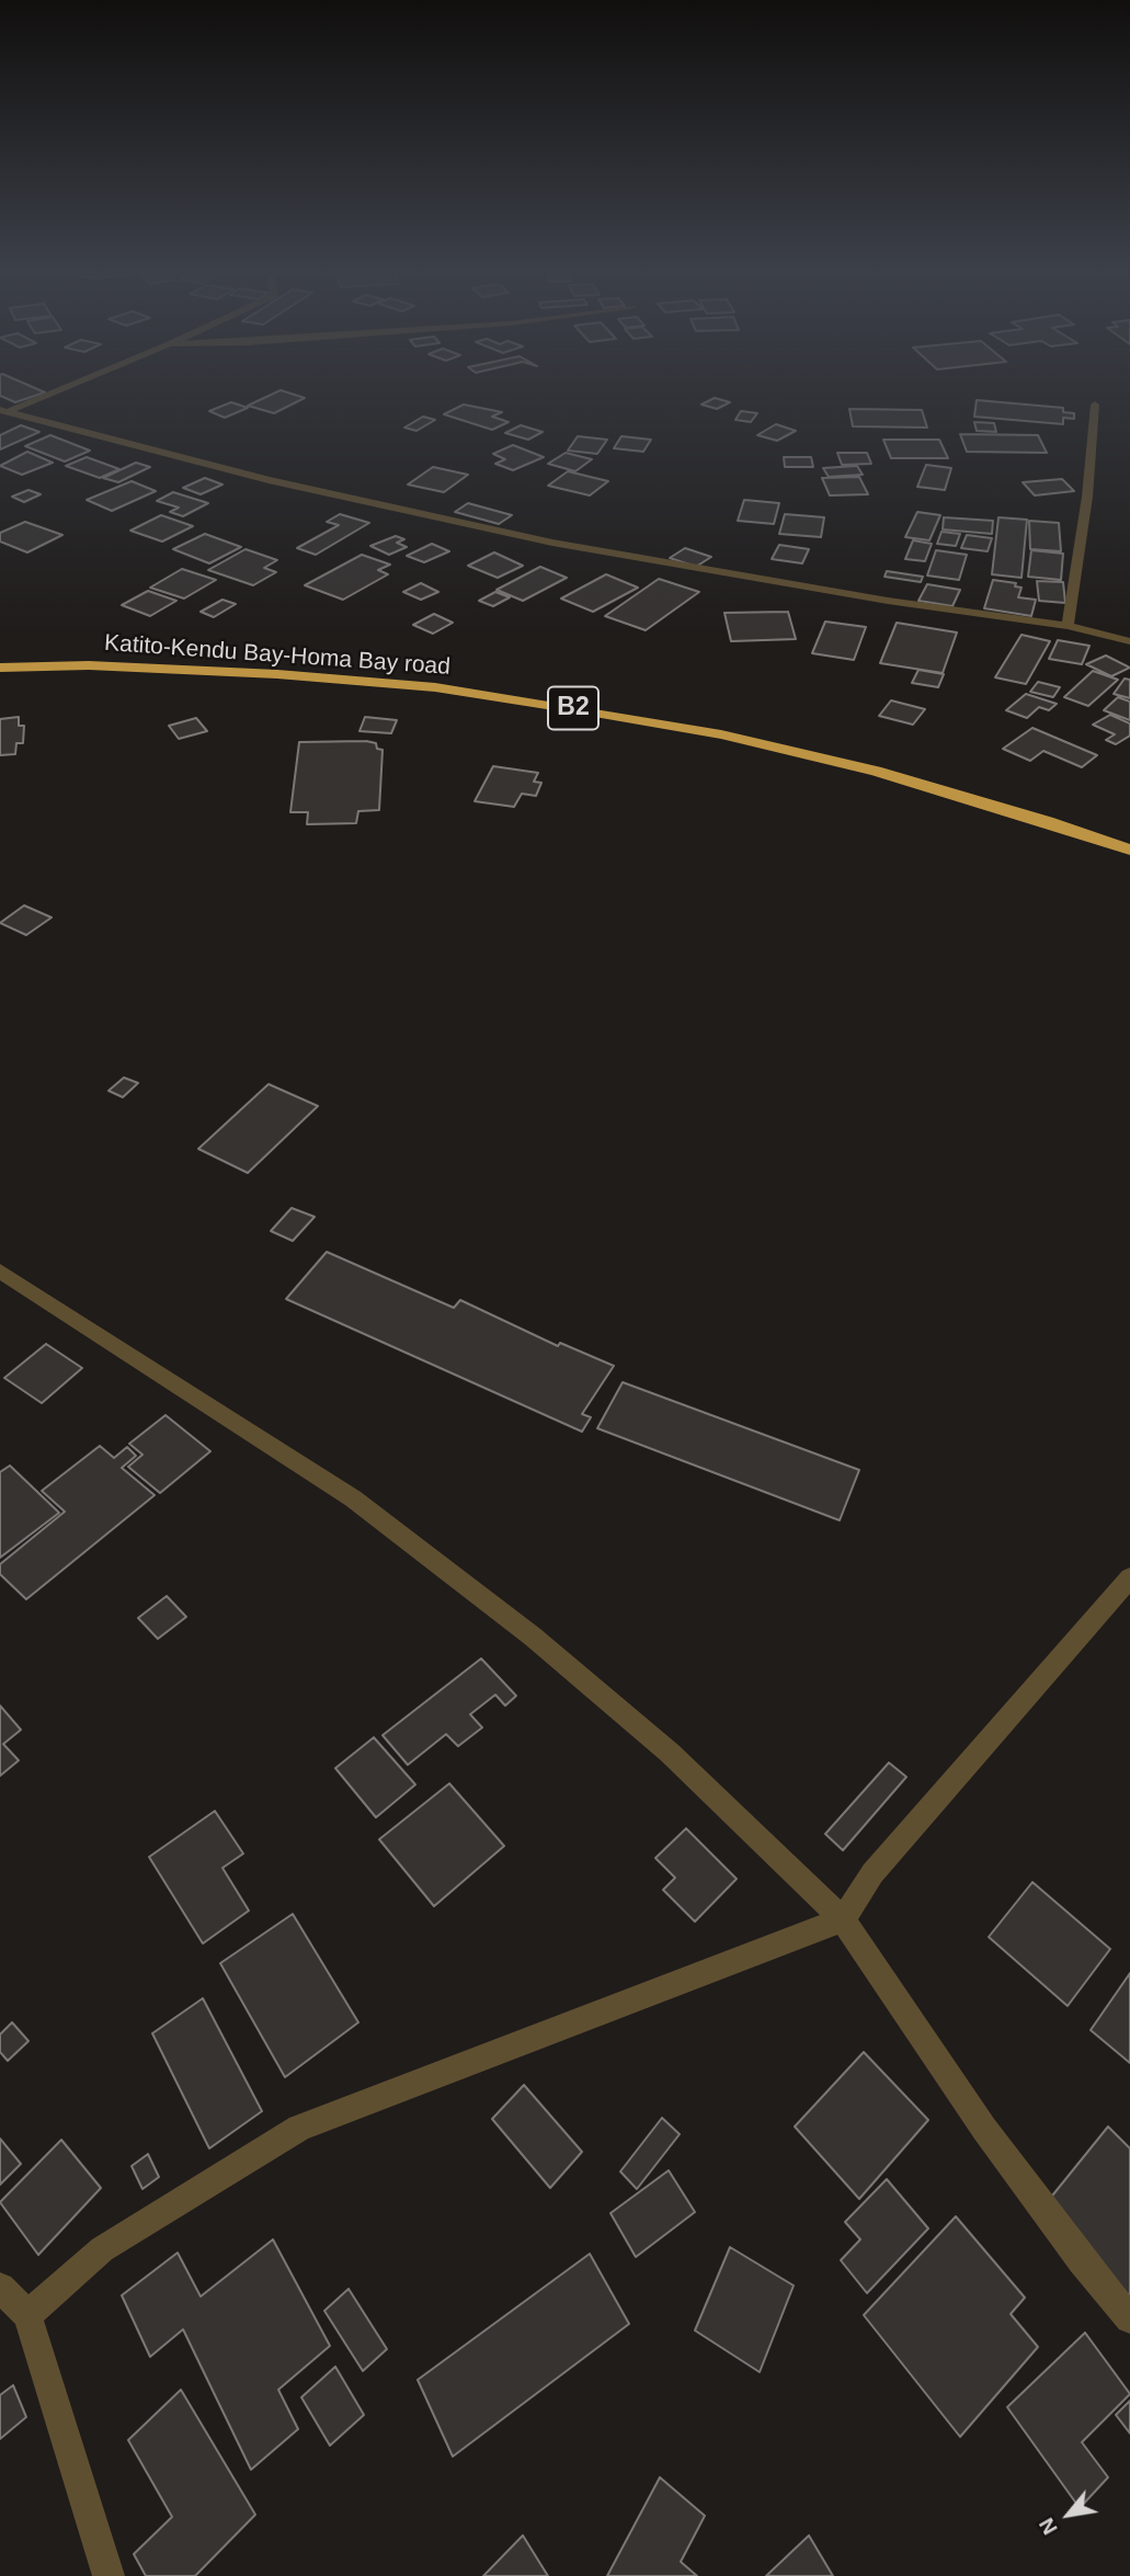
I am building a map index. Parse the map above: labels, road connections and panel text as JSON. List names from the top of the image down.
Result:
{
  "streets": {
    "highway": ["Katito-Kendu Bay-Homa Bay road", "B2"]
  },
  "north": "bottom left"
}
